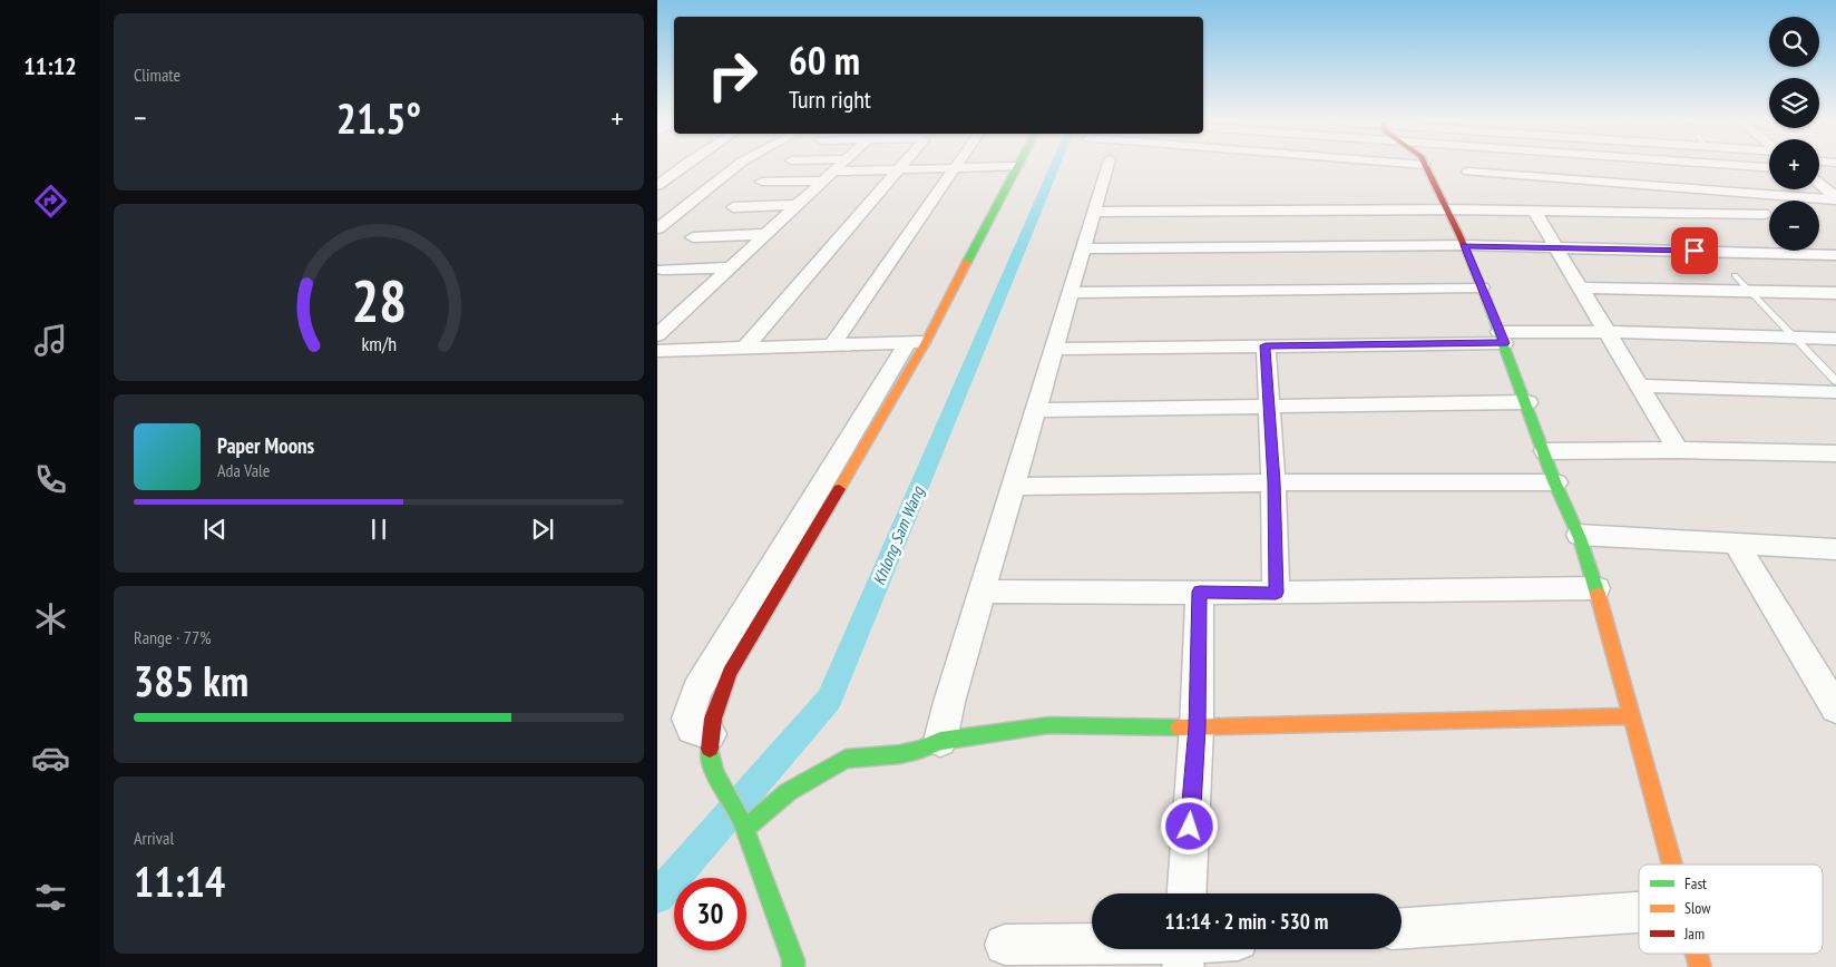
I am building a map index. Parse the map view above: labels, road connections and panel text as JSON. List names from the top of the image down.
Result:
{
  "water": ["Khlong Sam Wang"],
  "legend": ["Fast", "Slow", "Jam"],
  "page": {
    "tabs": "11:12",
    "tile": [
      "Climate",
      ["Range · 77%", "385 km"],
      ["Arrival", "11:14"]
    ],
    "map_buttons": ["+", "−"],
    "turn": ["60 m", "Turn right"],
    "heat": ["−", "21.5°", "+"],
    "song": ["Paper Moons", "Ada Vale"],
    "limit": "30",
    "trip": "11:14 · 2 min · 530 m",
    "gauge": ["28", "km/h"]
  }
}
